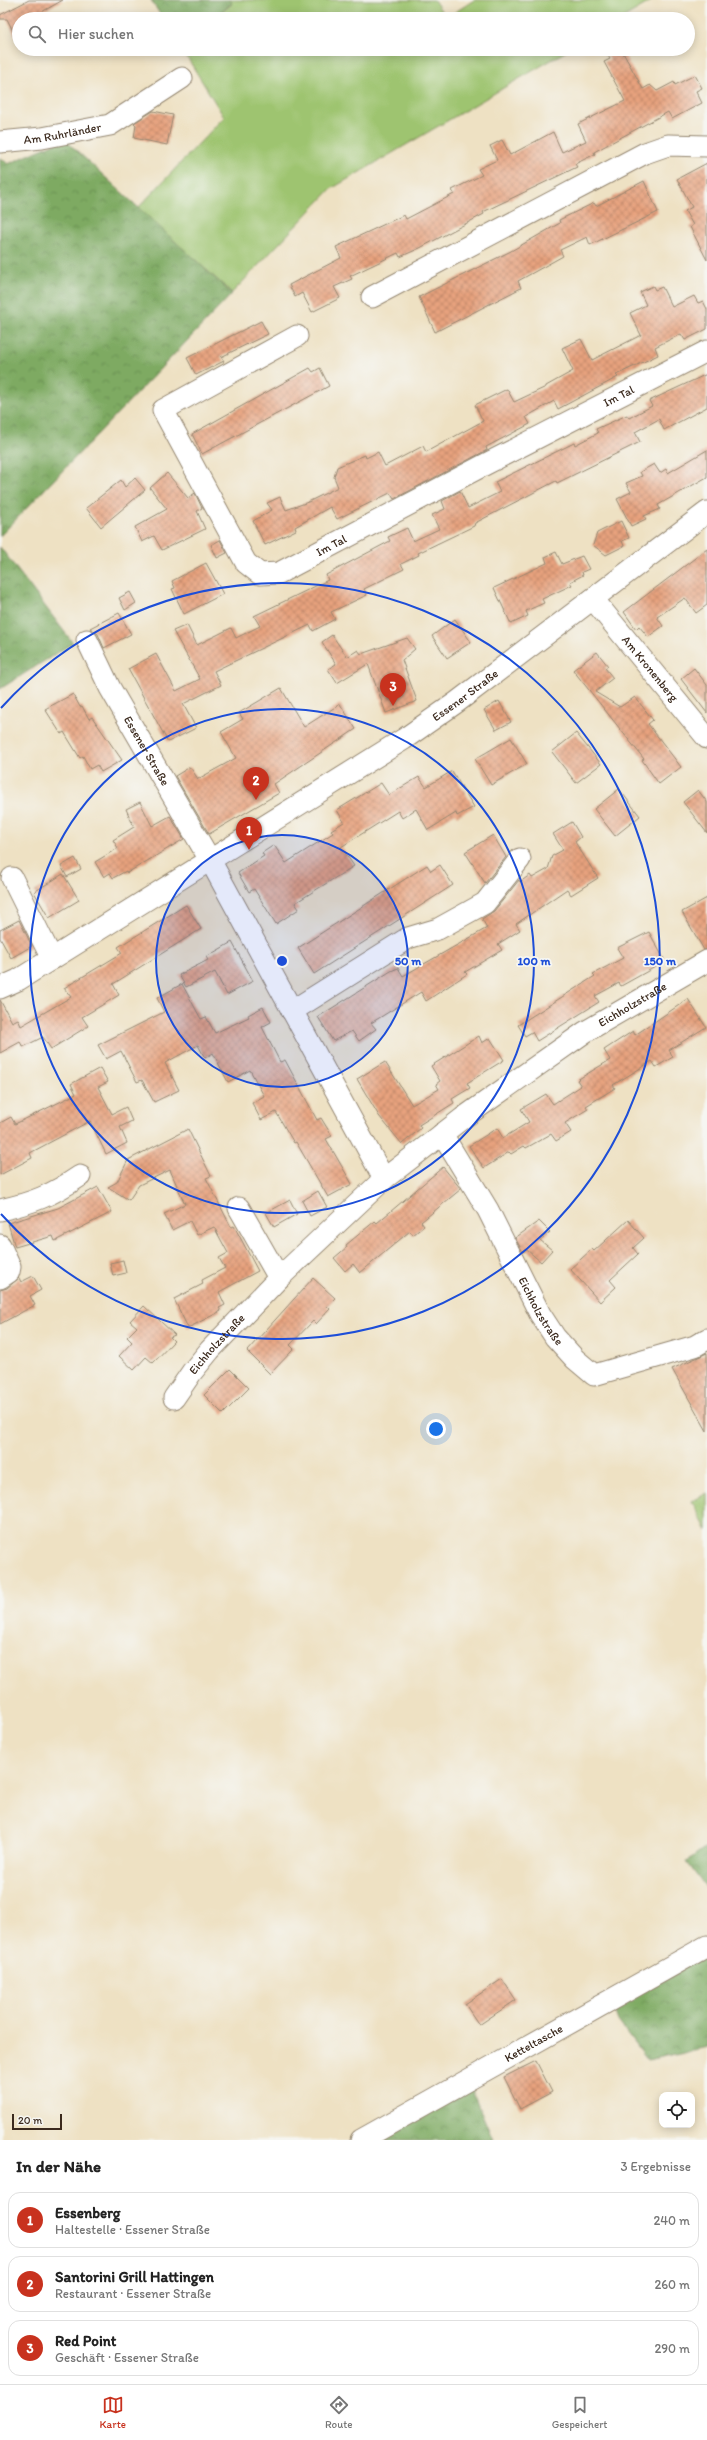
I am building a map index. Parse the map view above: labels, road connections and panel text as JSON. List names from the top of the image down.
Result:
{
  "streets": {
    "street": [
      "Am Ruhrländer",
      "Im Tal",
      "Am Kronenberg",
      "Essener Straße",
      "Eichholzstraße",
      "Ketteltasche"
    ]
  },
  "crossings": [
    ["Am Kronenberg", "Essener Straße"]
  ],
  "scale_bar": "20 m",
  "page": {
    "search": "Hier suchen",
    "pins": ["3", "2", "1"],
    "scale": "20 m",
    "heading": ["In der Nähe", "3 Ergebnisse"],
    "list": [
      {
        "mark": "1",
        "name": "Essenberg",
        "note": "Haltestelle · Essener Straße",
        "value": "240 m"
      },
      {
        "mark": "2",
        "name": "Santorini Grill Hattingen",
        "note": "Restaurant · Essener Straße",
        "value": "260 m"
      },
      {
        "mark": "3",
        "name": "Red Point",
        "note": "Geschäft · Essener Straße",
        "value": "290 m"
      }
    ],
    "nav": ["Karte", "Route", "Gespeichert"]
  },
  "rings": ["50 m", "100 m", "150 m"]
}
